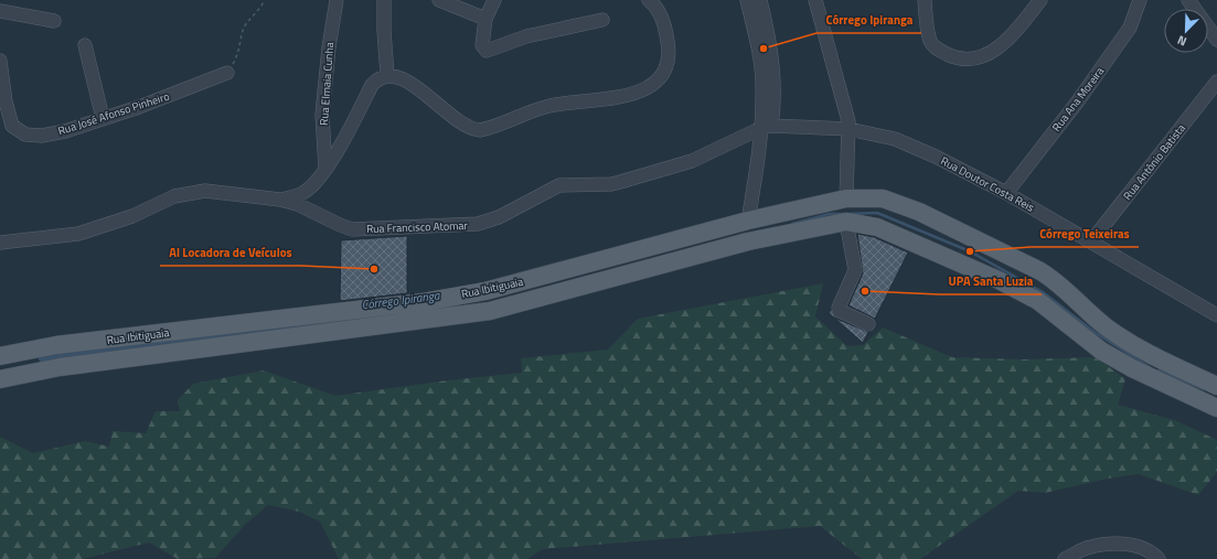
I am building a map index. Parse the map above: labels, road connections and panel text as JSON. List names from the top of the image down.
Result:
{
  "streets": {
    "main road": ["Rua Ibitiguaia"],
    "street": [
      "Rua Elmaia Cunha",
      "Rua Ana Moreira",
      "Rua José Afonso Pinheiro",
      "Rua Antônio Batista",
      "Rua Doutor Costa Reis",
      "Rua Francisco Atomar"
    ]
  },
  "crossings": [
    ["Rua Ana Moreira", "Rua Doutor Costa Reis"],
    ["Rua Antônio Batista", "Rua Doutor Costa Reis"],
    ["Rua Doutor Costa Reis", "Rua Francisco Atomar"]
  ],
  "water": ["Córrego Ipiranga"],
  "places": [
    "Córrego Ipiranga",
    "Córrego Teixeiras",
    "Al Locadora de Veículos",
    "UPA Santa Luzia"
  ],
  "north": "bottom left"
}
